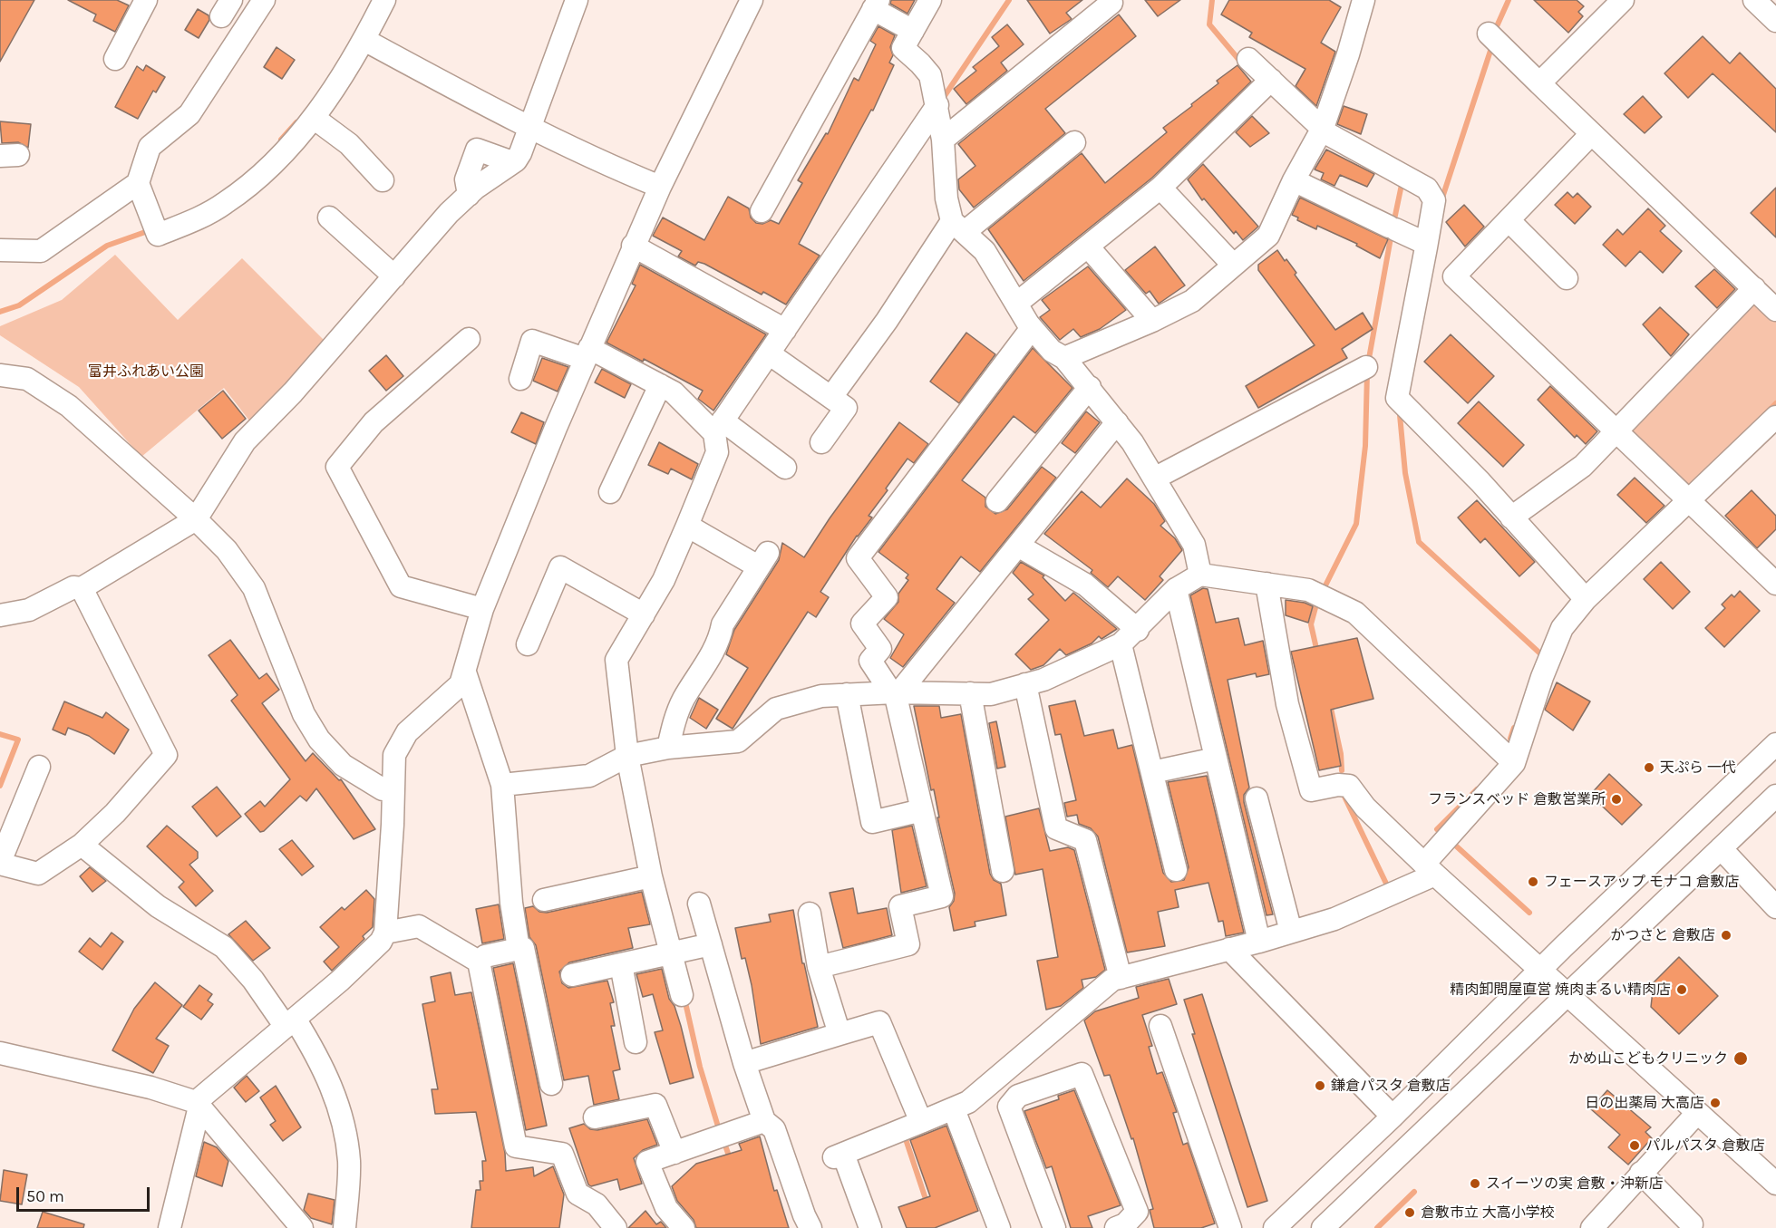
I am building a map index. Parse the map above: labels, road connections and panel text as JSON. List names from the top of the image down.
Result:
{
  "parks": ["富井ふれあい公園"],
  "places": [
    "天ぷら 一代",
    "フランスベッド 倉敷営業所",
    "フェースアップ モナコ 倉敷店",
    "かつさと 倉敷店",
    "精肉卸問屋直営 焼肉まるい精肉店",
    "かめ山こどもクリニック",
    "鎌倉パスタ 倉敷店",
    "日の出薬局 大高店",
    "パルパスタ 倉敷店",
    "スイーツの実 倉敷・沖新店",
    "倉敷市立 大高小学校"
  ],
  "scale_bar": "50 m"
}
